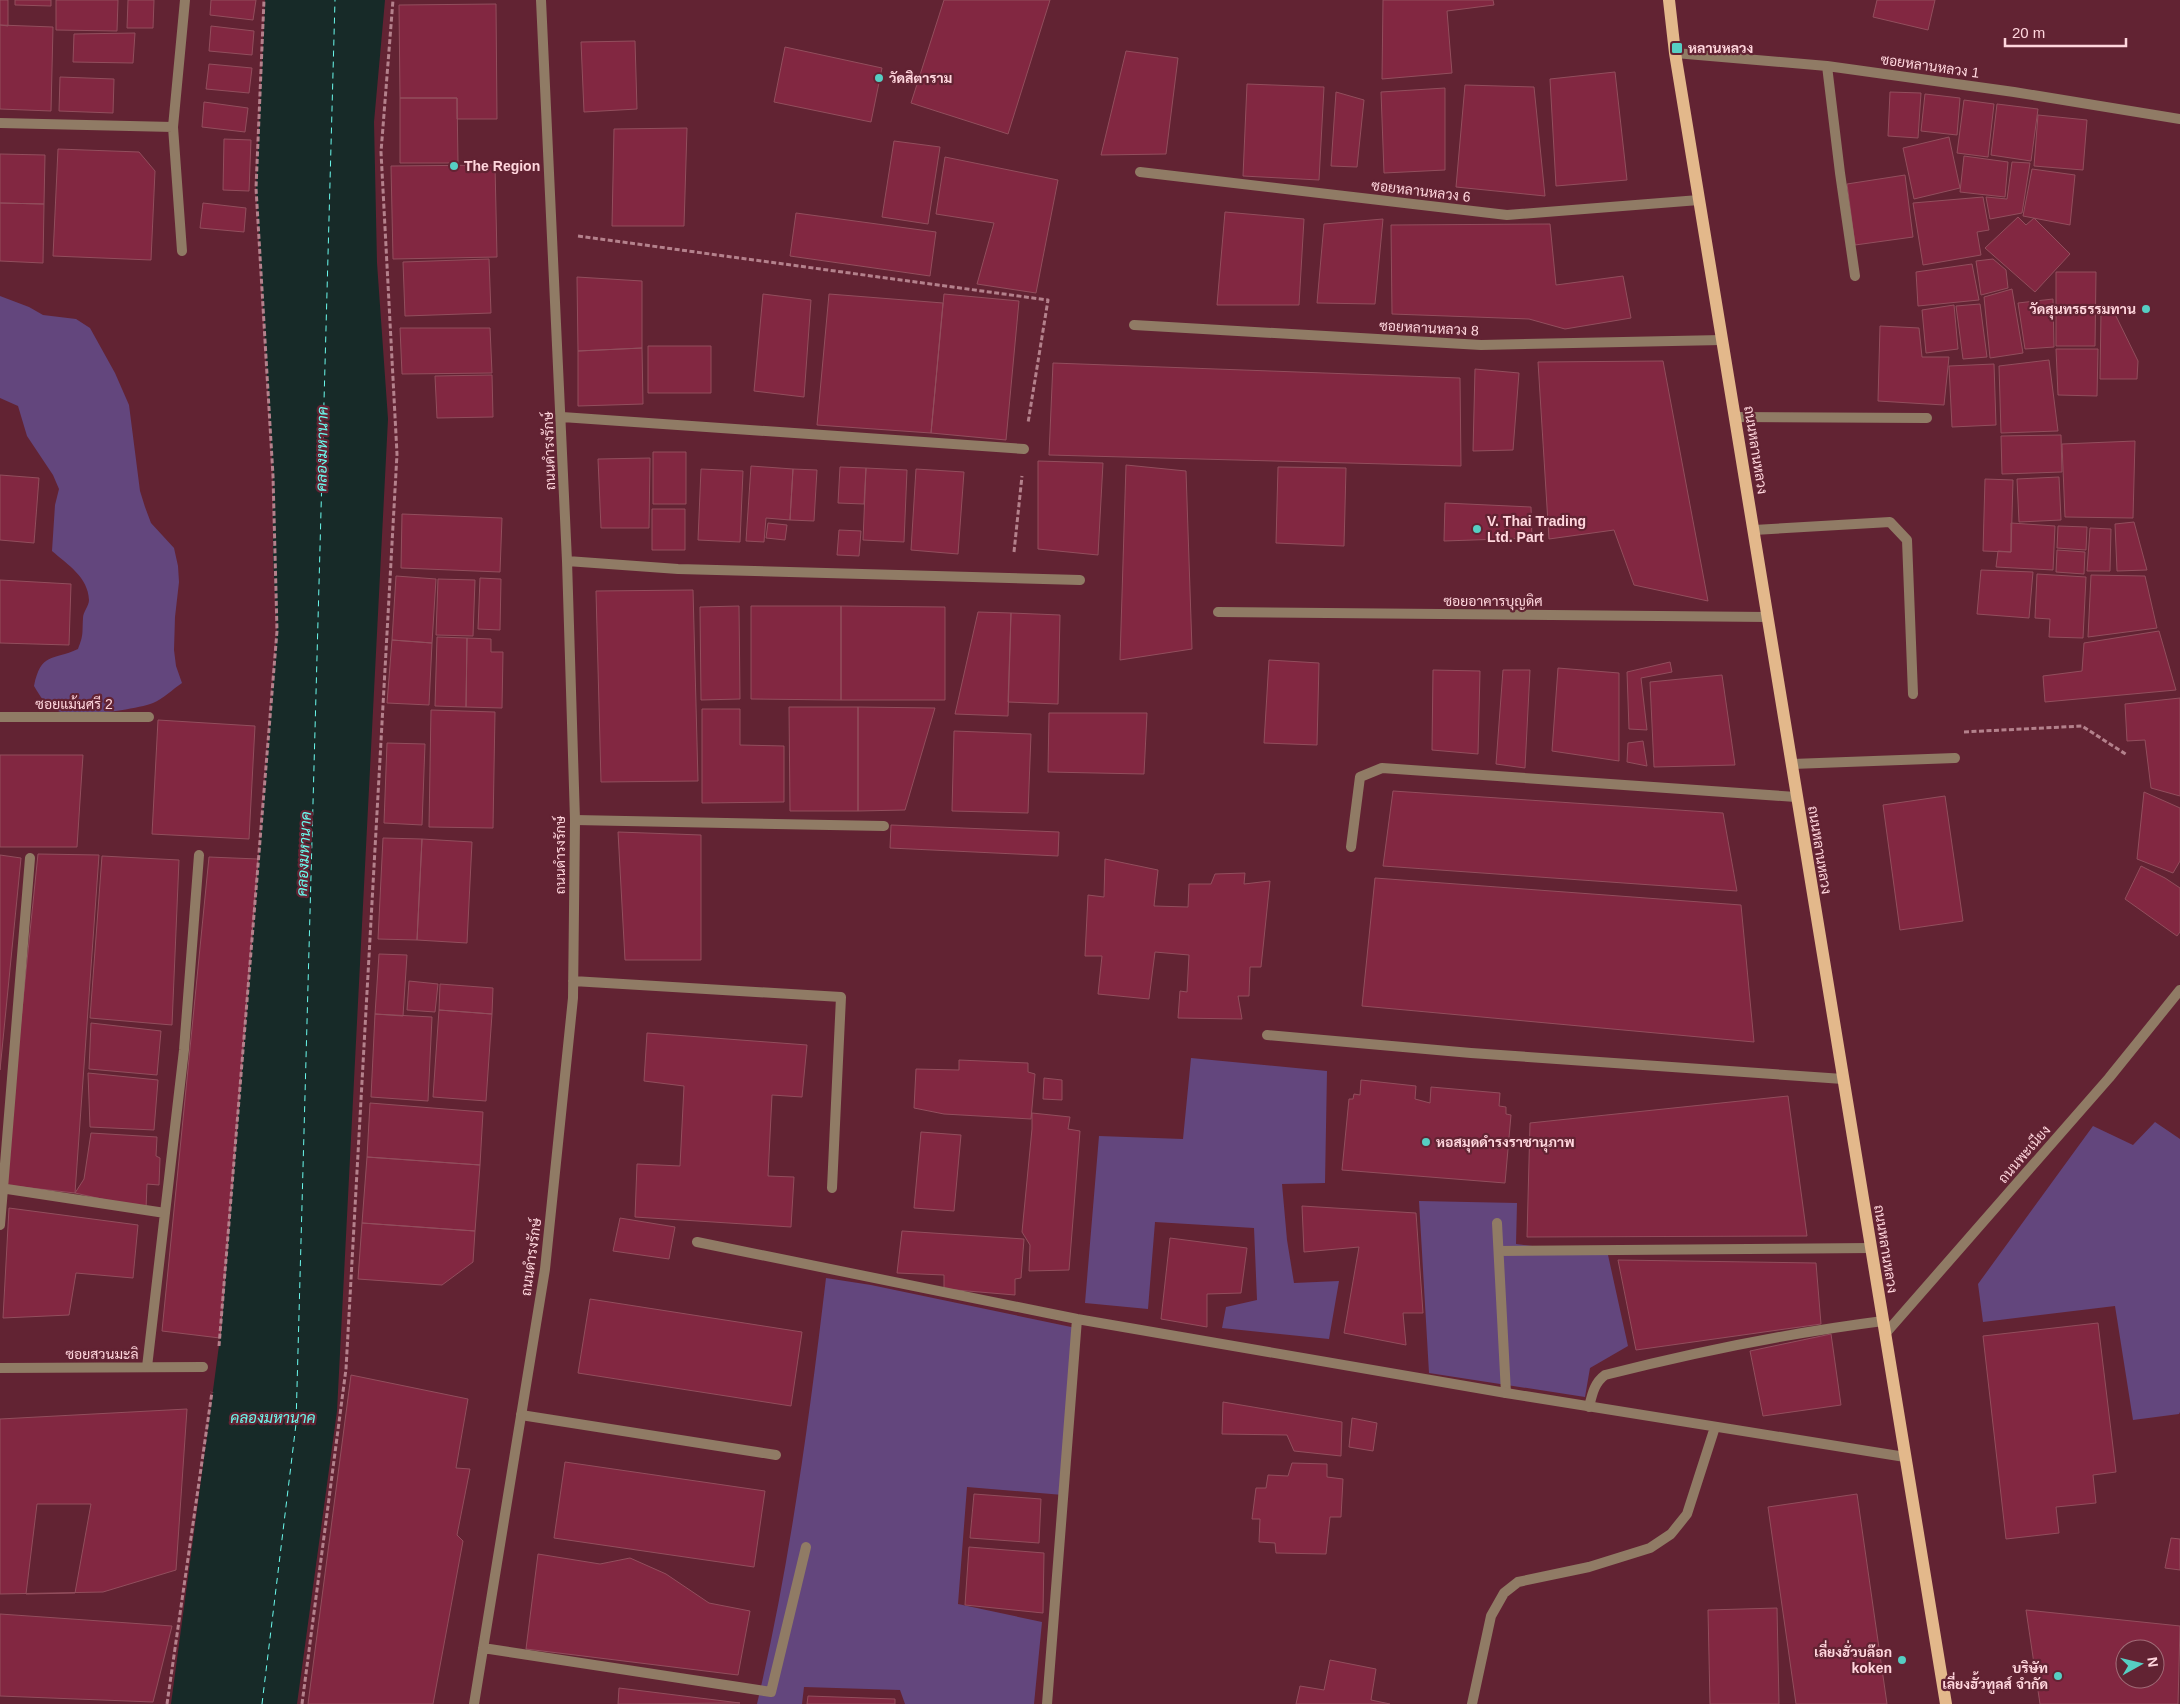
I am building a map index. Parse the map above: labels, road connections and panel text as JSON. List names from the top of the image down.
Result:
{
  "streets": {
    "main road": ["ถนนหลานหลวง"],
    "street": [
      "ซอยหลานหลวง 1",
      "ซอยหลานหลวง 6",
      "ซอยหลานหลวง 8",
      "ถนนดำรงรักษ์",
      "ซอยอาคารบุญดิศ",
      "ซอยแม้นศรี 2",
      "ถนนพะเนียง",
      "ซอยสวนมะลิ"
    ]
  },
  "crossings": [
    ["ซอยหลานหลวง 1", "ถนนหลานหลวง"],
    ["ซอยหลานหลวง 6", "ถนนหลานหลวง"],
    ["ซอยหลานหลวง 8", "ถนนหลานหลวง"],
    ["ถนนหลานหลวง", "ซอยอาคารบุญดิศ"],
    ["ถนนหลานหลวง", "ถนนพะเนียง"]
  ],
  "water": ["คลองมหานาค"],
  "places": {
    "transit": ["หลานหลวง"],
    "other": [
      "วัดสิตาราม",
      "The Region",
      "วัดสุนทรธรรมทาน",
      "V. Thai Trading Ltd. Part",
      "หอสมุดดำรงราชานุภาพ",
      "เลี่ยงฮั่วบล๊อก koken",
      "บริษัท เลี่ยงฮั้วทูลส์ จำกัด"
    ]
  },
  "scale_bar": "20 m",
  "north": "right"
}
